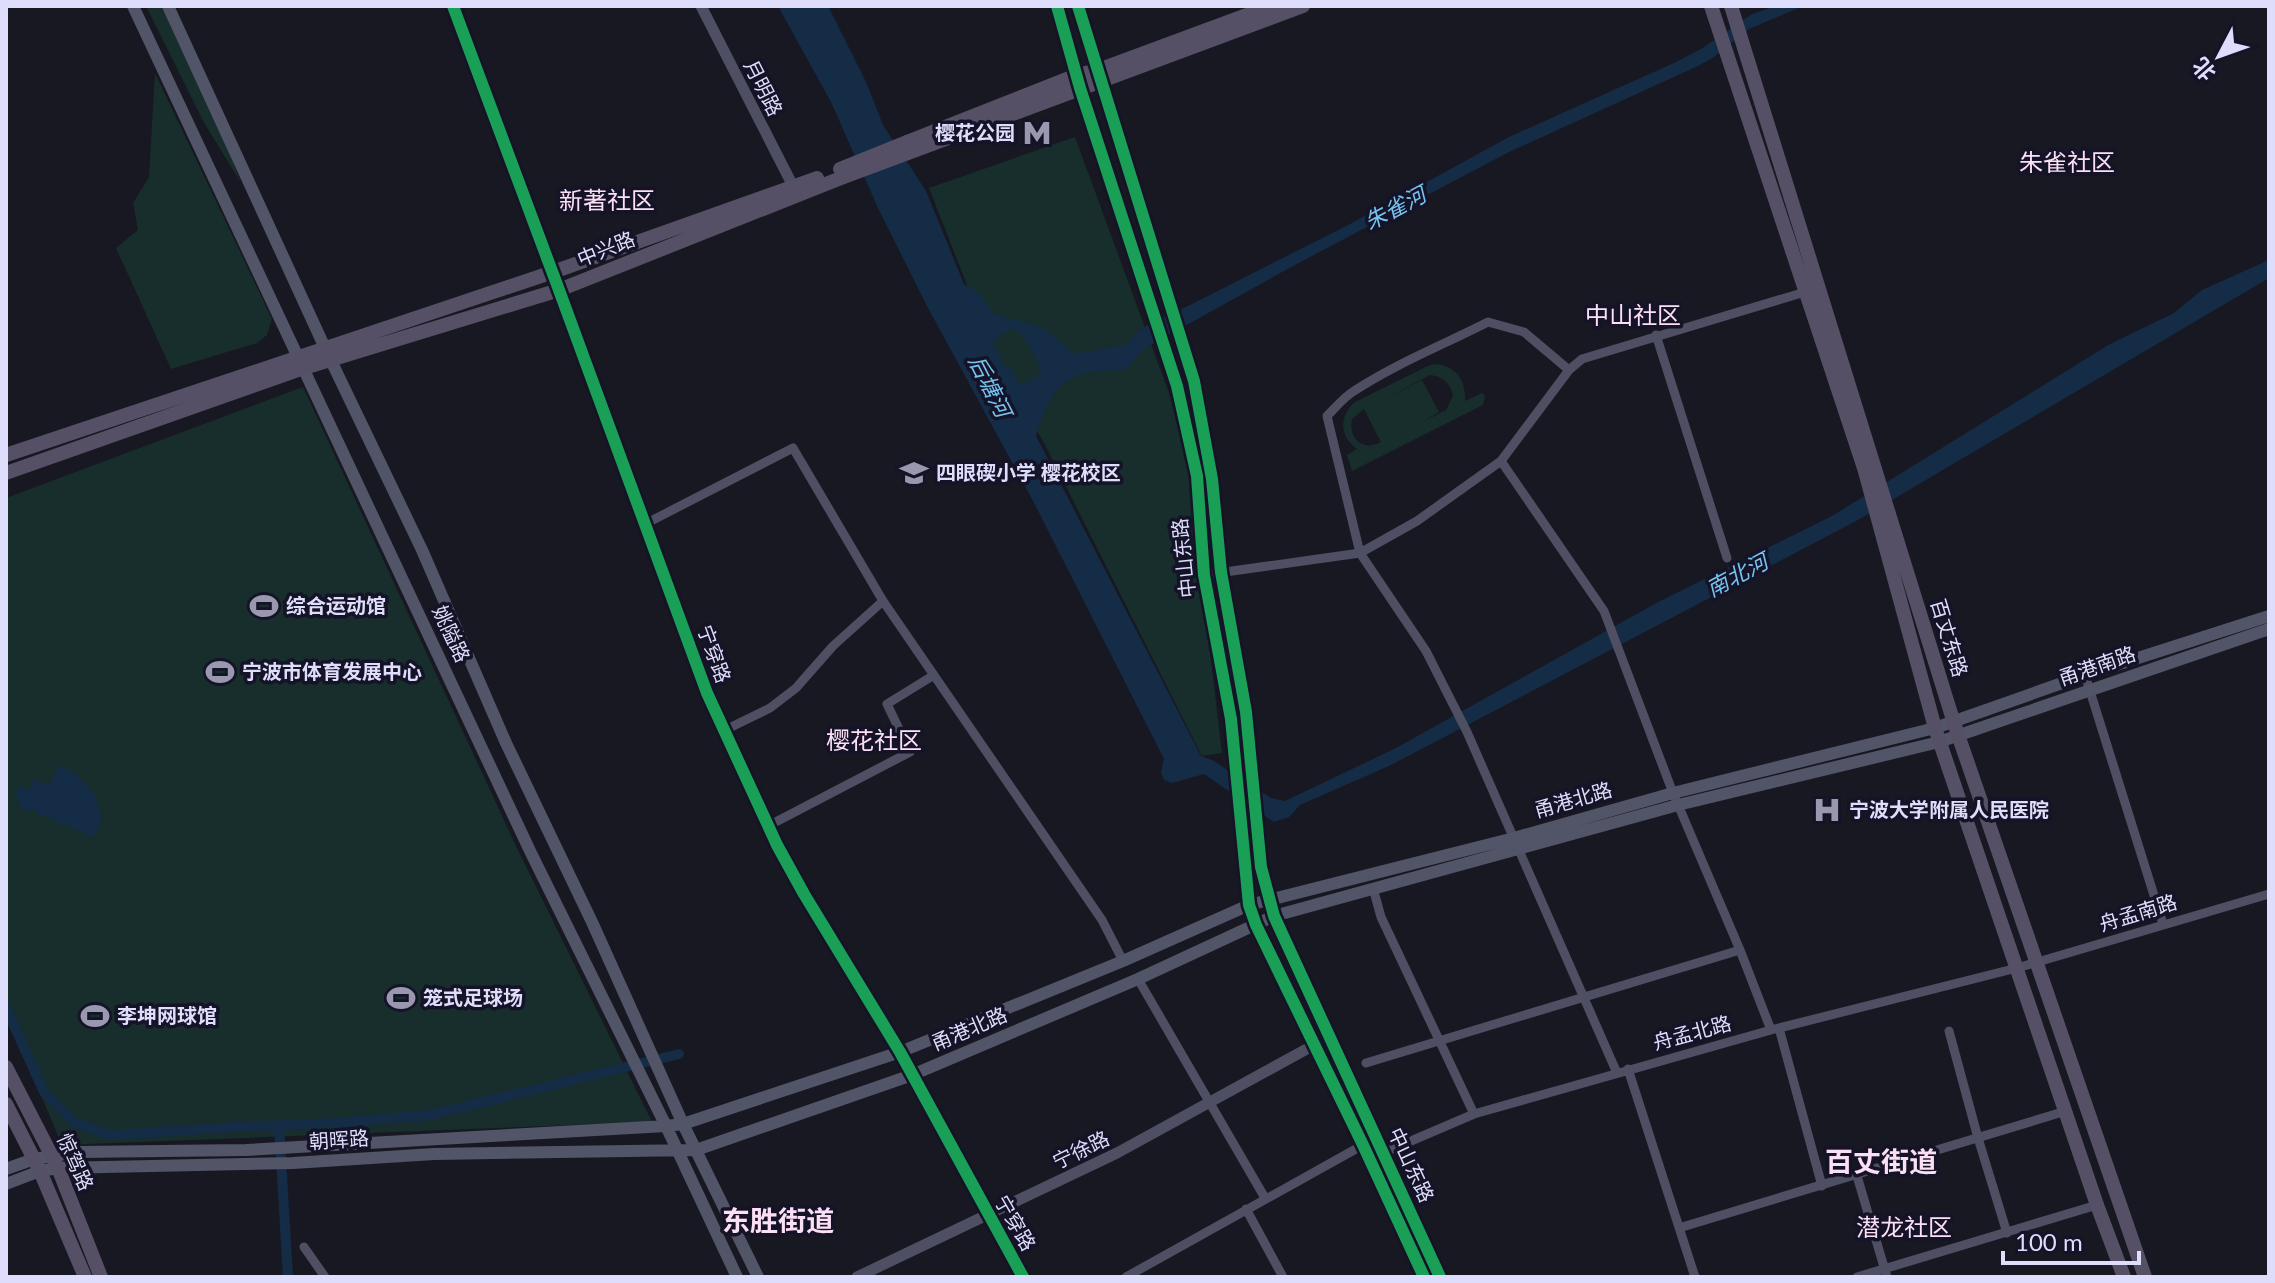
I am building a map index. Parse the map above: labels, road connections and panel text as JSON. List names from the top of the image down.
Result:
{
  "streets": {
    "main road": [
      "中兴路",
      "中山东路",
      "姚隘路",
      "百丈东路",
      "甬港南路",
      "甬港北路",
      "朝晖路",
      "惊驾路"
    ],
    "street": [
      "月明路",
      "宁穿路",
      "舟孟南路",
      "舟孟北路",
      "宁徐路"
    ]
  },
  "crossings": [
    ["月明路", "中兴路"],
    ["中兴路", "中山东路"],
    ["中兴路", "姚隘路"],
    ["中兴路", "宁穿路"],
    ["中山东路", "甬港北路"],
    ["中山东路", "舟孟北路"],
    ["中山东路", "宁徐路"],
    ["姚隘路", "甬港北路"],
    ["姚隘路", "朝晖路"],
    ["百丈东路", "甬港南路"],
    ["百丈东路", "甬港北路"],
    ["百丈东路", "舟孟南路"],
    ["百丈东路", "舟孟北路"],
    ["宁穿路", "甬港北路"],
    ["宁穿路", "宁徐路"],
    ["甬港南路", "甬港北路"],
    ["甬港北路", "朝晖路"],
    ["舟孟南路", "舟孟北路"],
    ["朝晖路", "惊驾路"]
  ],
  "districts": [
    "朱雀社区",
    "新著社区",
    "中山社区",
    "樱花社区",
    "百丈街道",
    "东胜街道",
    "潜龙社区"
  ],
  "water": ["朱雀河", "后塘河", "南北河"],
  "places": {
    "metro station": ["樱花公园"],
    "school or university": ["四眼碶小学 樱花校区"],
    "sports": [
      "综合运动馆",
      "宁波市体育发展中心",
      "笼式足球场",
      "李坤网球馆"
    ],
    "hospital": ["宁波大学附属人民医院"]
  },
  "scale_bar": "100 m",
  "north": "bottom left"
}
